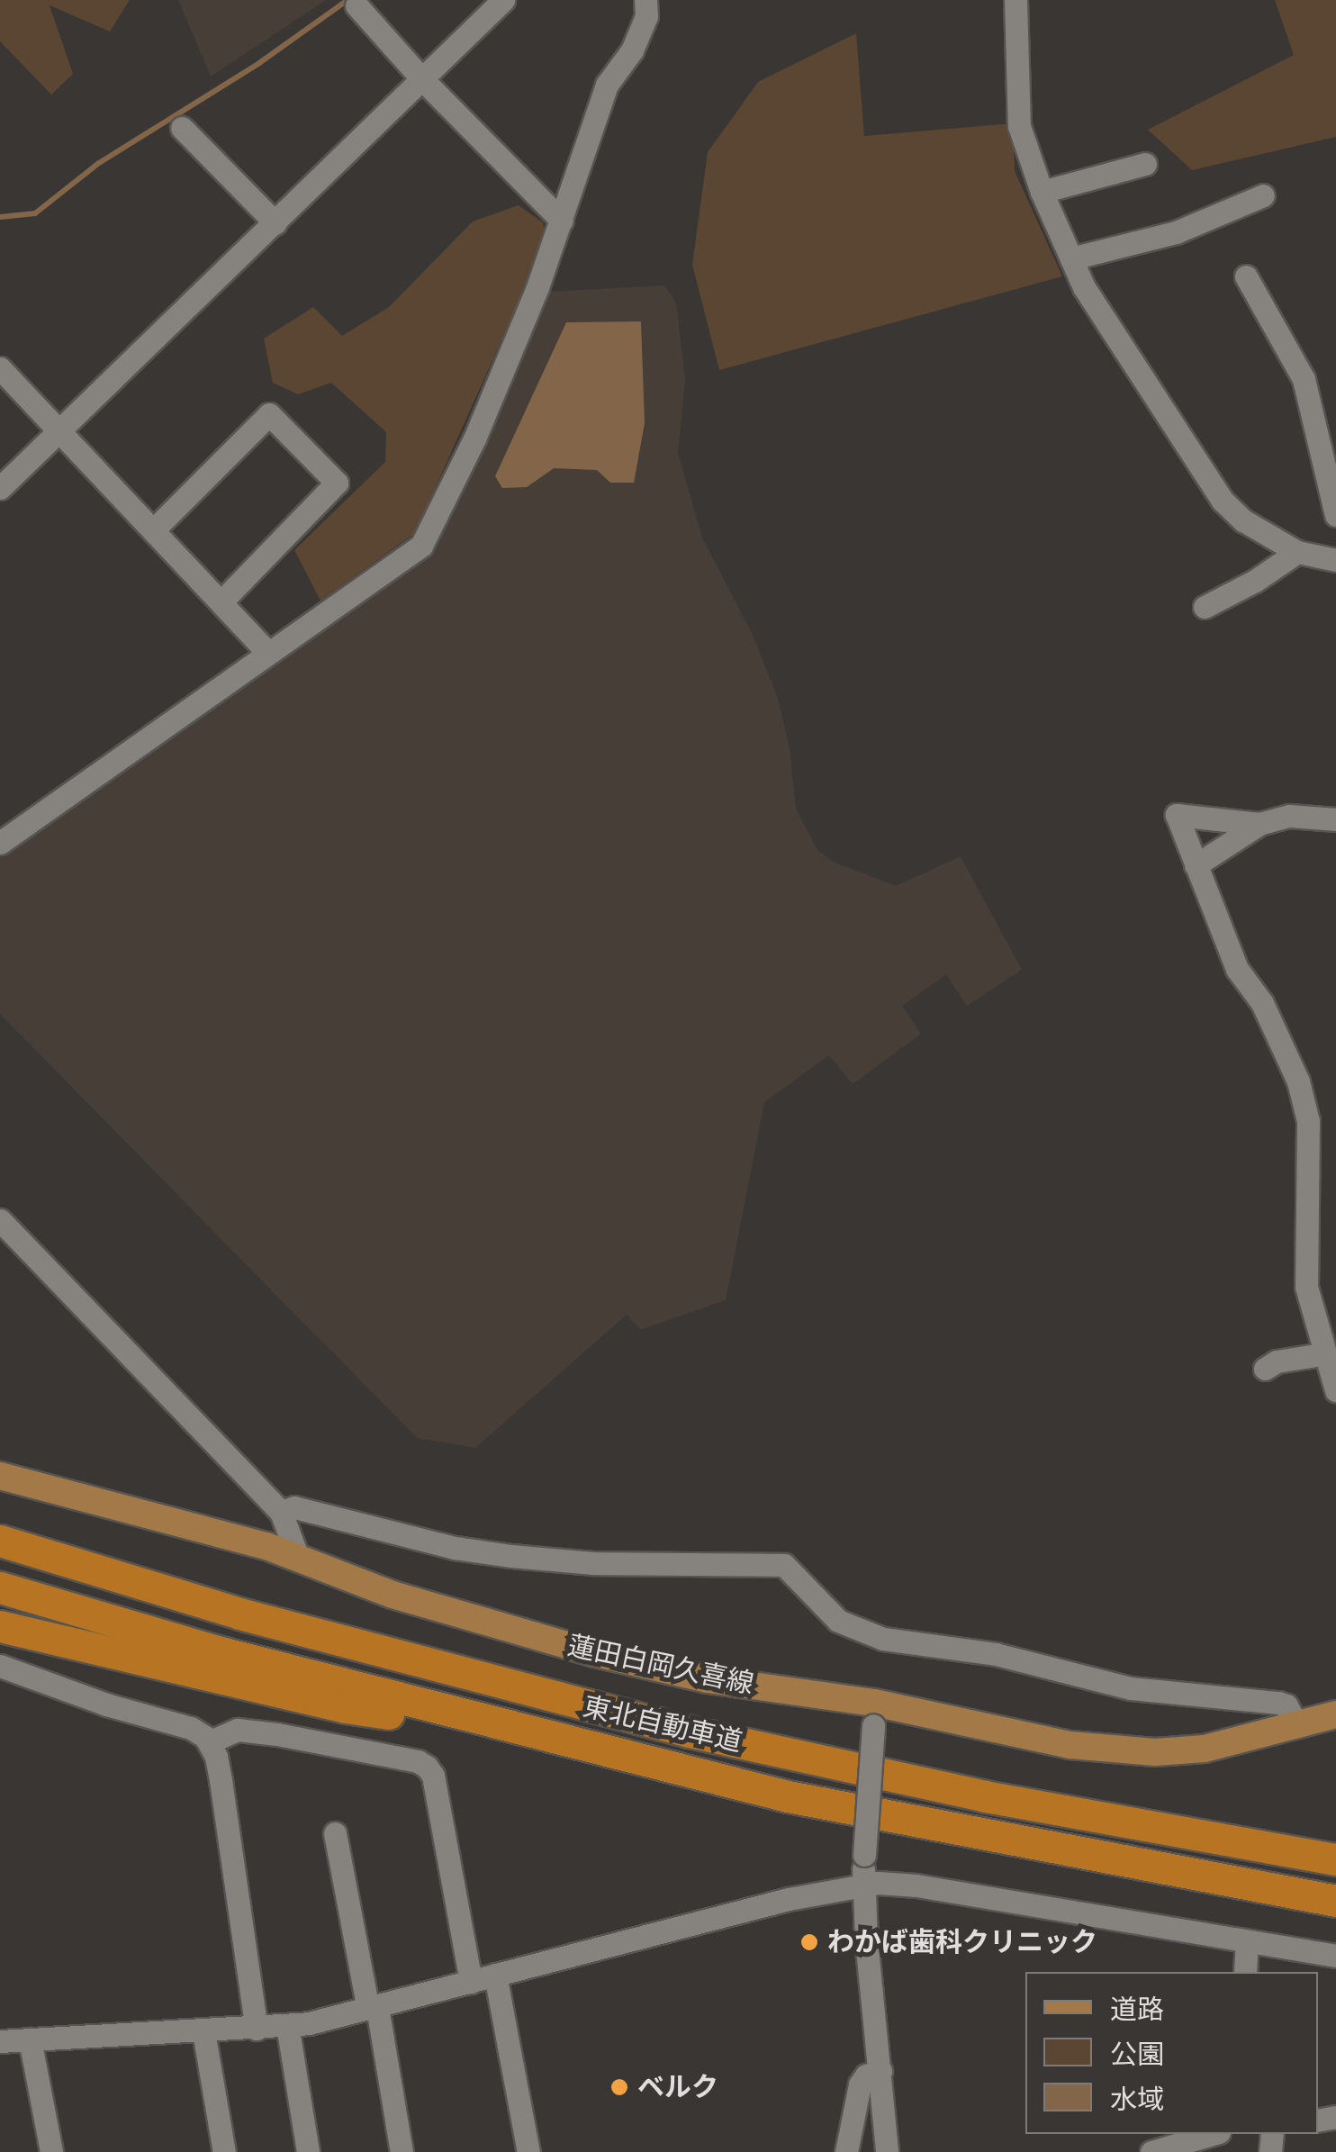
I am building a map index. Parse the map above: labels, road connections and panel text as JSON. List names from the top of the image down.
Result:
{
  "streets": {
    "highway": ["東北自動車道"],
    "main road": ["蓮田白岡久喜線"]
  },
  "places": ["わかば歯科クリニック", "ベルク"],
  "legend": ["道路", "公園", "水域"]
}
